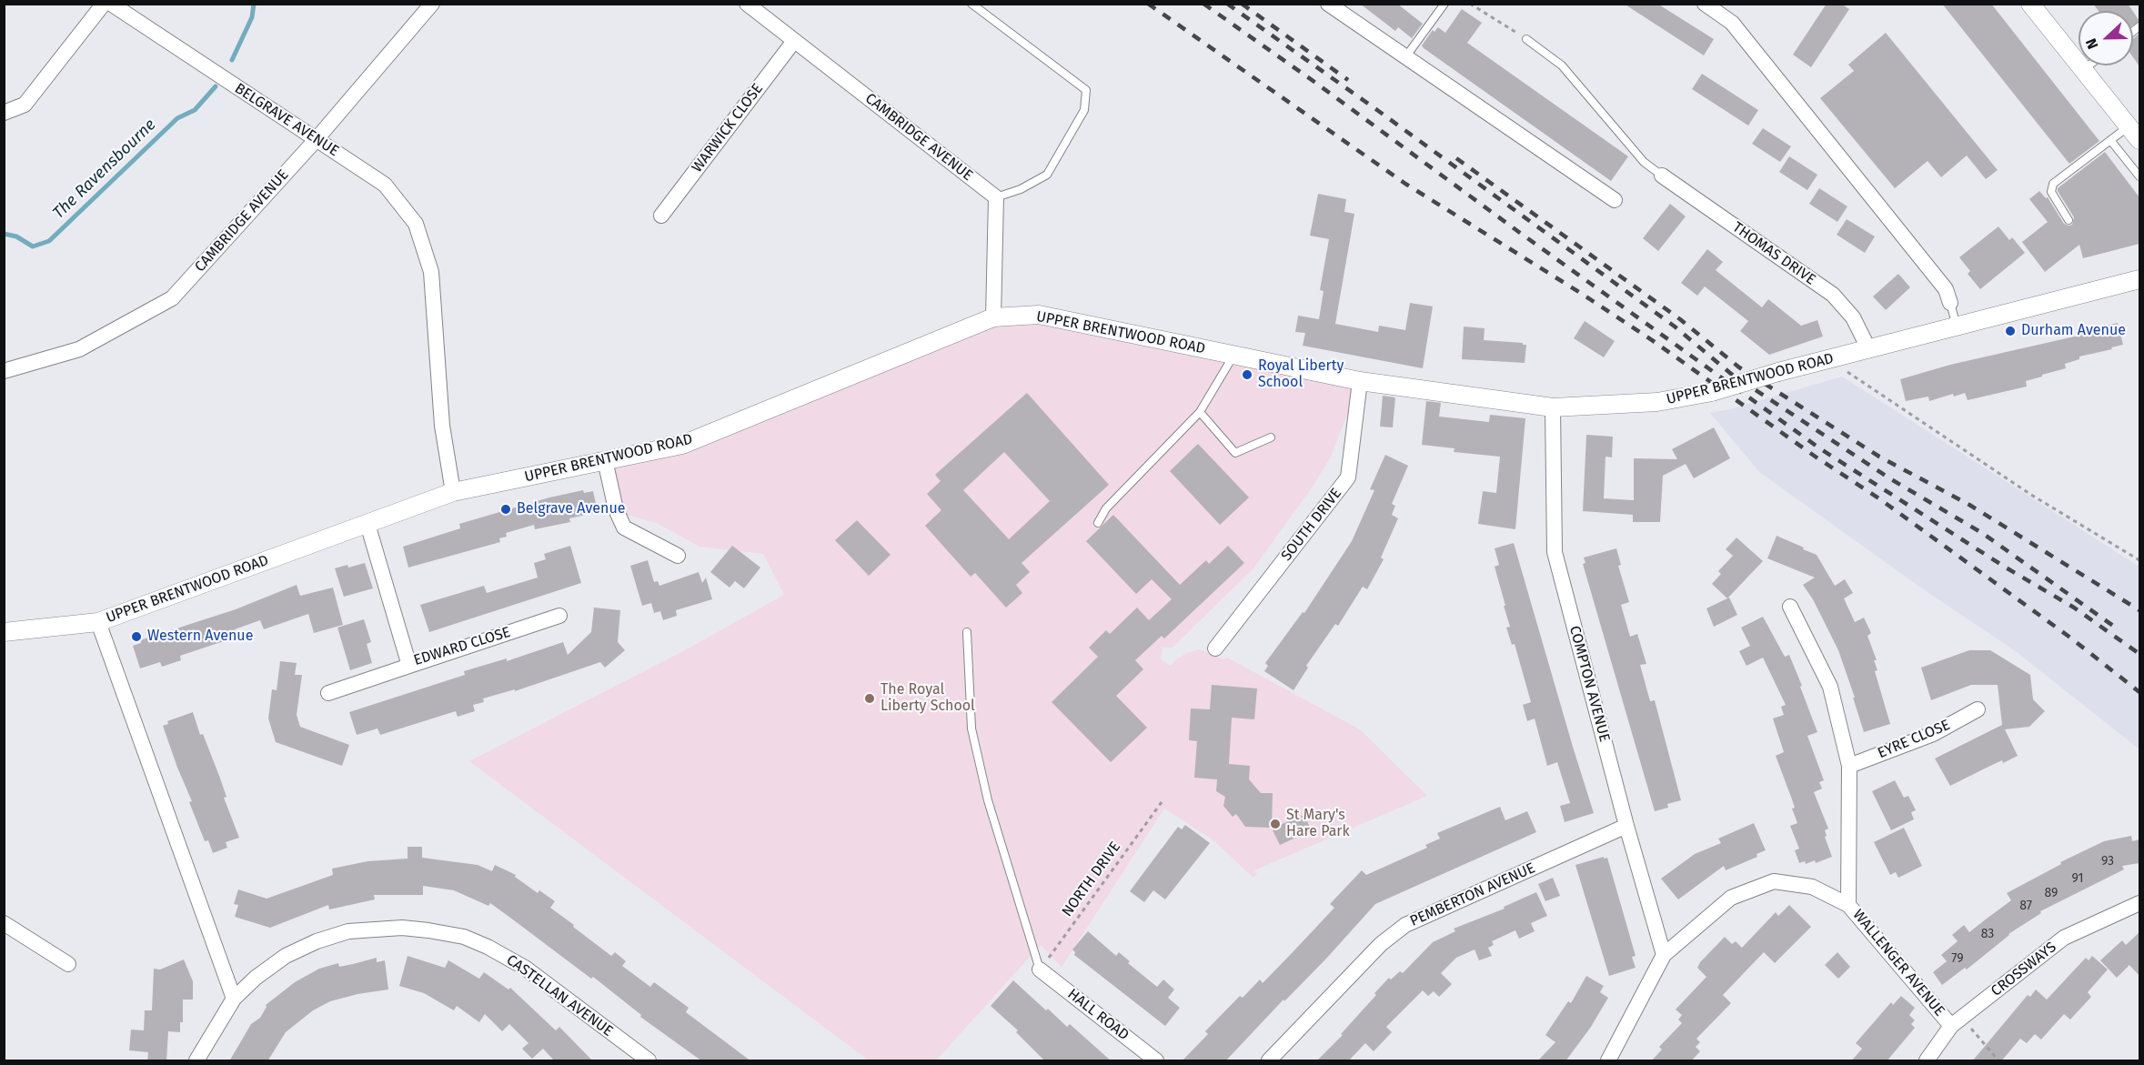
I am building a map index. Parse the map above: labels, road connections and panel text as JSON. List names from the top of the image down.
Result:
{
  "streets": {
    "street": [
      "BELGRAVE AVENUE",
      "WARWICK CLOSE",
      "CAMBRIDGE AVENUE",
      "THOMAS DRIVE",
      "UPPER BRENTWOOD ROAD",
      "SOUTH DRIVE",
      "EDWARD CLOSE",
      "COMPTON AVENUE",
      "EYRE CLOSE",
      "PEMBERTON AVENUE",
      "WALLENGER AVENUE",
      "CROSSWAYS",
      "CASTELLAN AVENUE",
      "HALL ROAD"
    ],
    "path": ["NORTH DRIVE"]
  },
  "crossings": [
    ["BELGRAVE AVENUE", "CAMBRIDGE AVENUE"],
    ["BELGRAVE AVENUE", "UPPER BRENTWOOD ROAD"],
    ["WARWICK CLOSE", "CAMBRIDGE AVENUE"],
    ["THOMAS DRIVE", "UPPER BRENTWOOD ROAD"],
    ["UPPER BRENTWOOD ROAD", "SOUTH DRIVE"],
    ["UPPER BRENTWOOD ROAD", "EDWARD CLOSE"],
    ["UPPER BRENTWOOD ROAD", "COMPTON AVENUE"],
    ["COMPTON AVENUE", "PEMBERTON AVENUE"],
    ["COMPTON AVENUE", "WALLENGER AVENUE"],
    ["NORTH DRIVE", "HALL ROAD"],
    ["WALLENGER AVENUE", "CROSSWAYS"]
  ],
  "water": ["The Ravensbourne"],
  "places": [
    "Durham Avenue",
    "Royal Liberty School",
    "Belgrave Avenue",
    "Western Avenue",
    "The Royal Liberty School",
    "St Mary's Hare Park"
  ],
  "house_numbers": [
    "93",
    "91",
    "89",
    "87",
    "83",
    "79"
  ],
  "north": "left"
}
